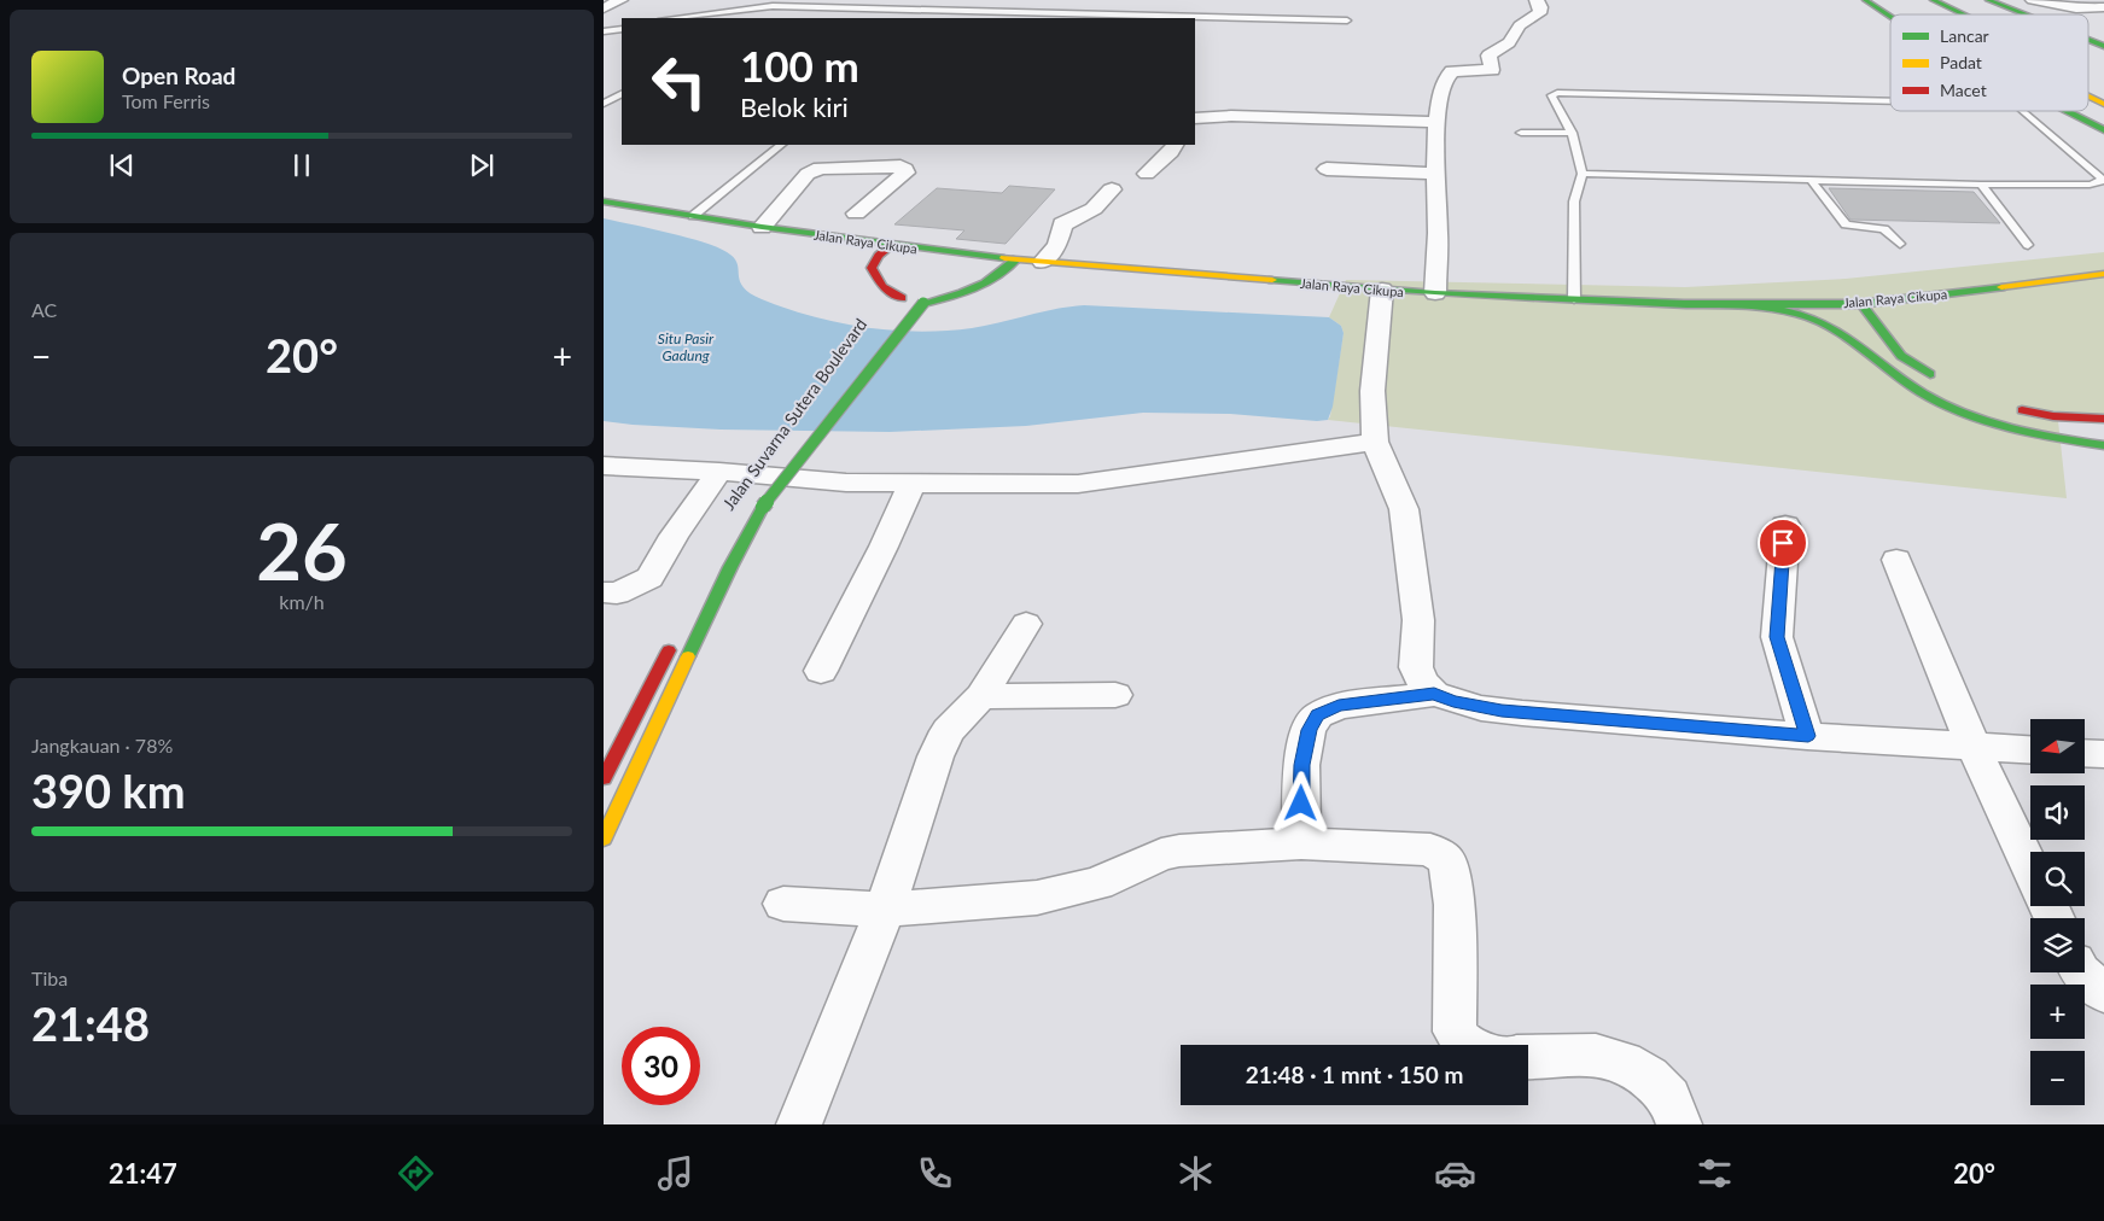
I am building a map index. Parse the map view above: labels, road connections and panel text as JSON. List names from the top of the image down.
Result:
{
  "streets": {
    "main road": ["Jalan Raya Cikupa", "Jalan Suvarna Sutera Boulevard"]
  },
  "water": ["Situ Pasir Gadung"],
  "legend": ["Lancar", "Padat", "Macet"],
  "north": "left",
  "page": {
    "turn": ["100 m", "Belok kiri"],
    "song": ["Open Road", "Tom Ferris"],
    "tile": [
      "AC",
      ["26", "km/h"],
      ["Jangkauan · 78%", "390 km"],
      ["Tiba", "21:48"]
    ],
    "heat": ["−", "20°", "+"],
    "map_buttons": ["+", "−"],
    "limit": "30",
    "trip": "21:48 · 1 mnt · 150 m",
    "tabs": ["21:47", "20°"]
  }
}
